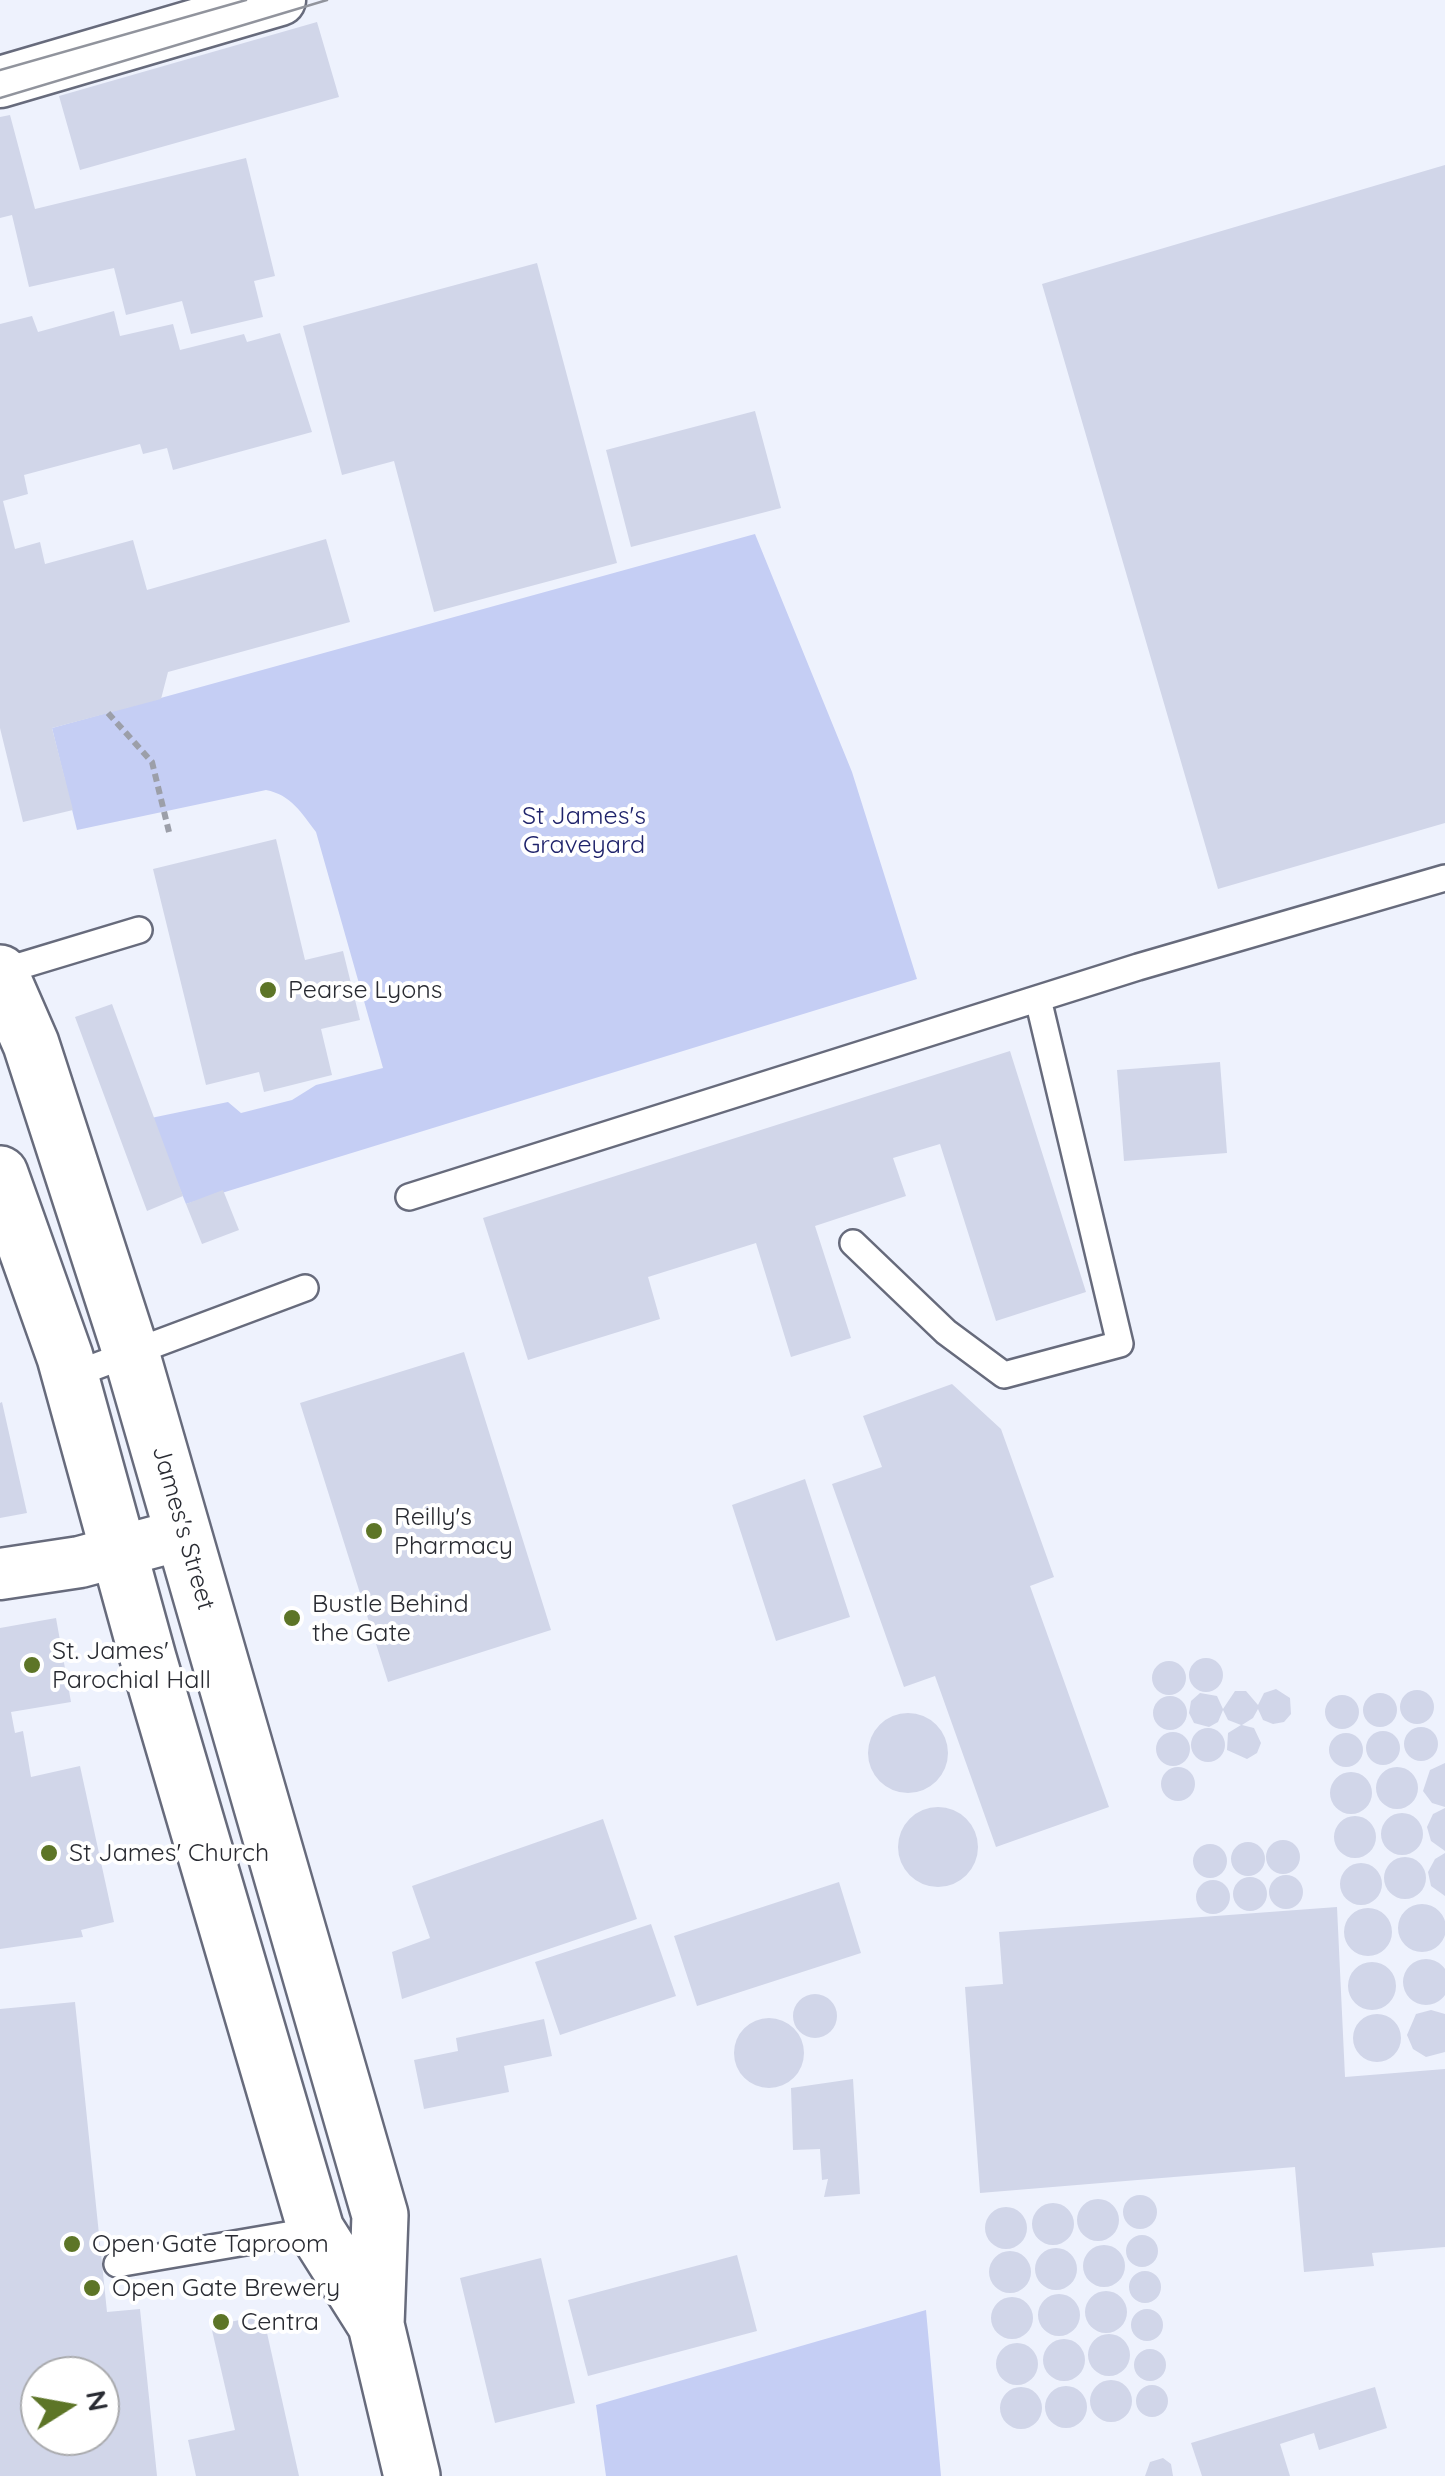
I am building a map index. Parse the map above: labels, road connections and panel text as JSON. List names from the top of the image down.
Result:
{
  "streets": {
    "main road": ["James's Street"]
  },
  "parks": ["St James's Graveyard"],
  "places": [
    "Pearse Lyons",
    "Reilly's Pharmacy",
    "Bustle Behind the Gate",
    "St. James' Parochial Hall",
    "St James' Church",
    "Open Gate Taproom",
    "Open Gate Brewery",
    "Centra"
  ],
  "north": "right"
}
